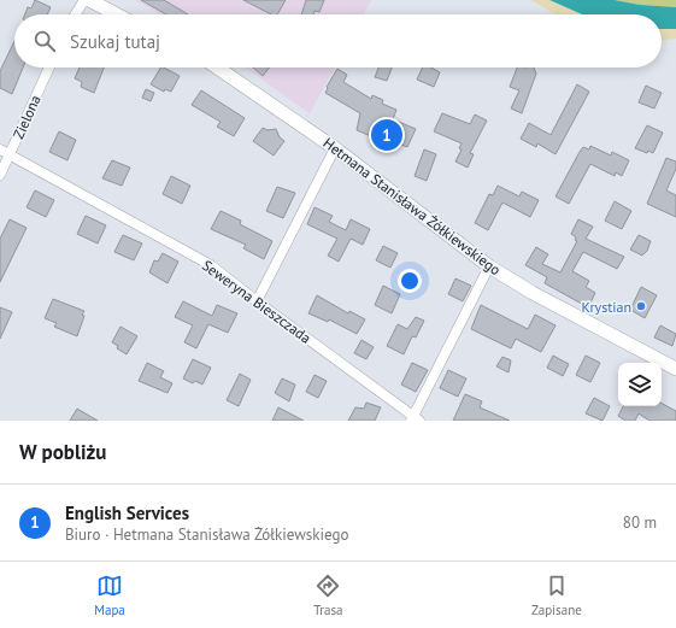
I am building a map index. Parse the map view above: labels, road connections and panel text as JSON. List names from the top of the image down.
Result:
{
  "streets": {
    "street": ["Zielona", "Hetmana Stanisława Żółkiewskiego", "Seweryna Bieszczada"]
  },
  "crossings": [
    ["Zielona", "Seweryna Bieszczada"]
  ],
  "places": ["Krystian"],
  "page": {
    "search": "Szukaj tutaj",
    "pins": "1",
    "heading": "W pobliżu",
    "list": [
      {
        "mark": "1",
        "name": "English Services",
        "note": "Biuro · Hetmana Stanisława Żółkiewskiego",
        "value": "80 m"
      }
    ],
    "nav": ["Mapa", "Trasa", "Zapisane"]
  }
}
